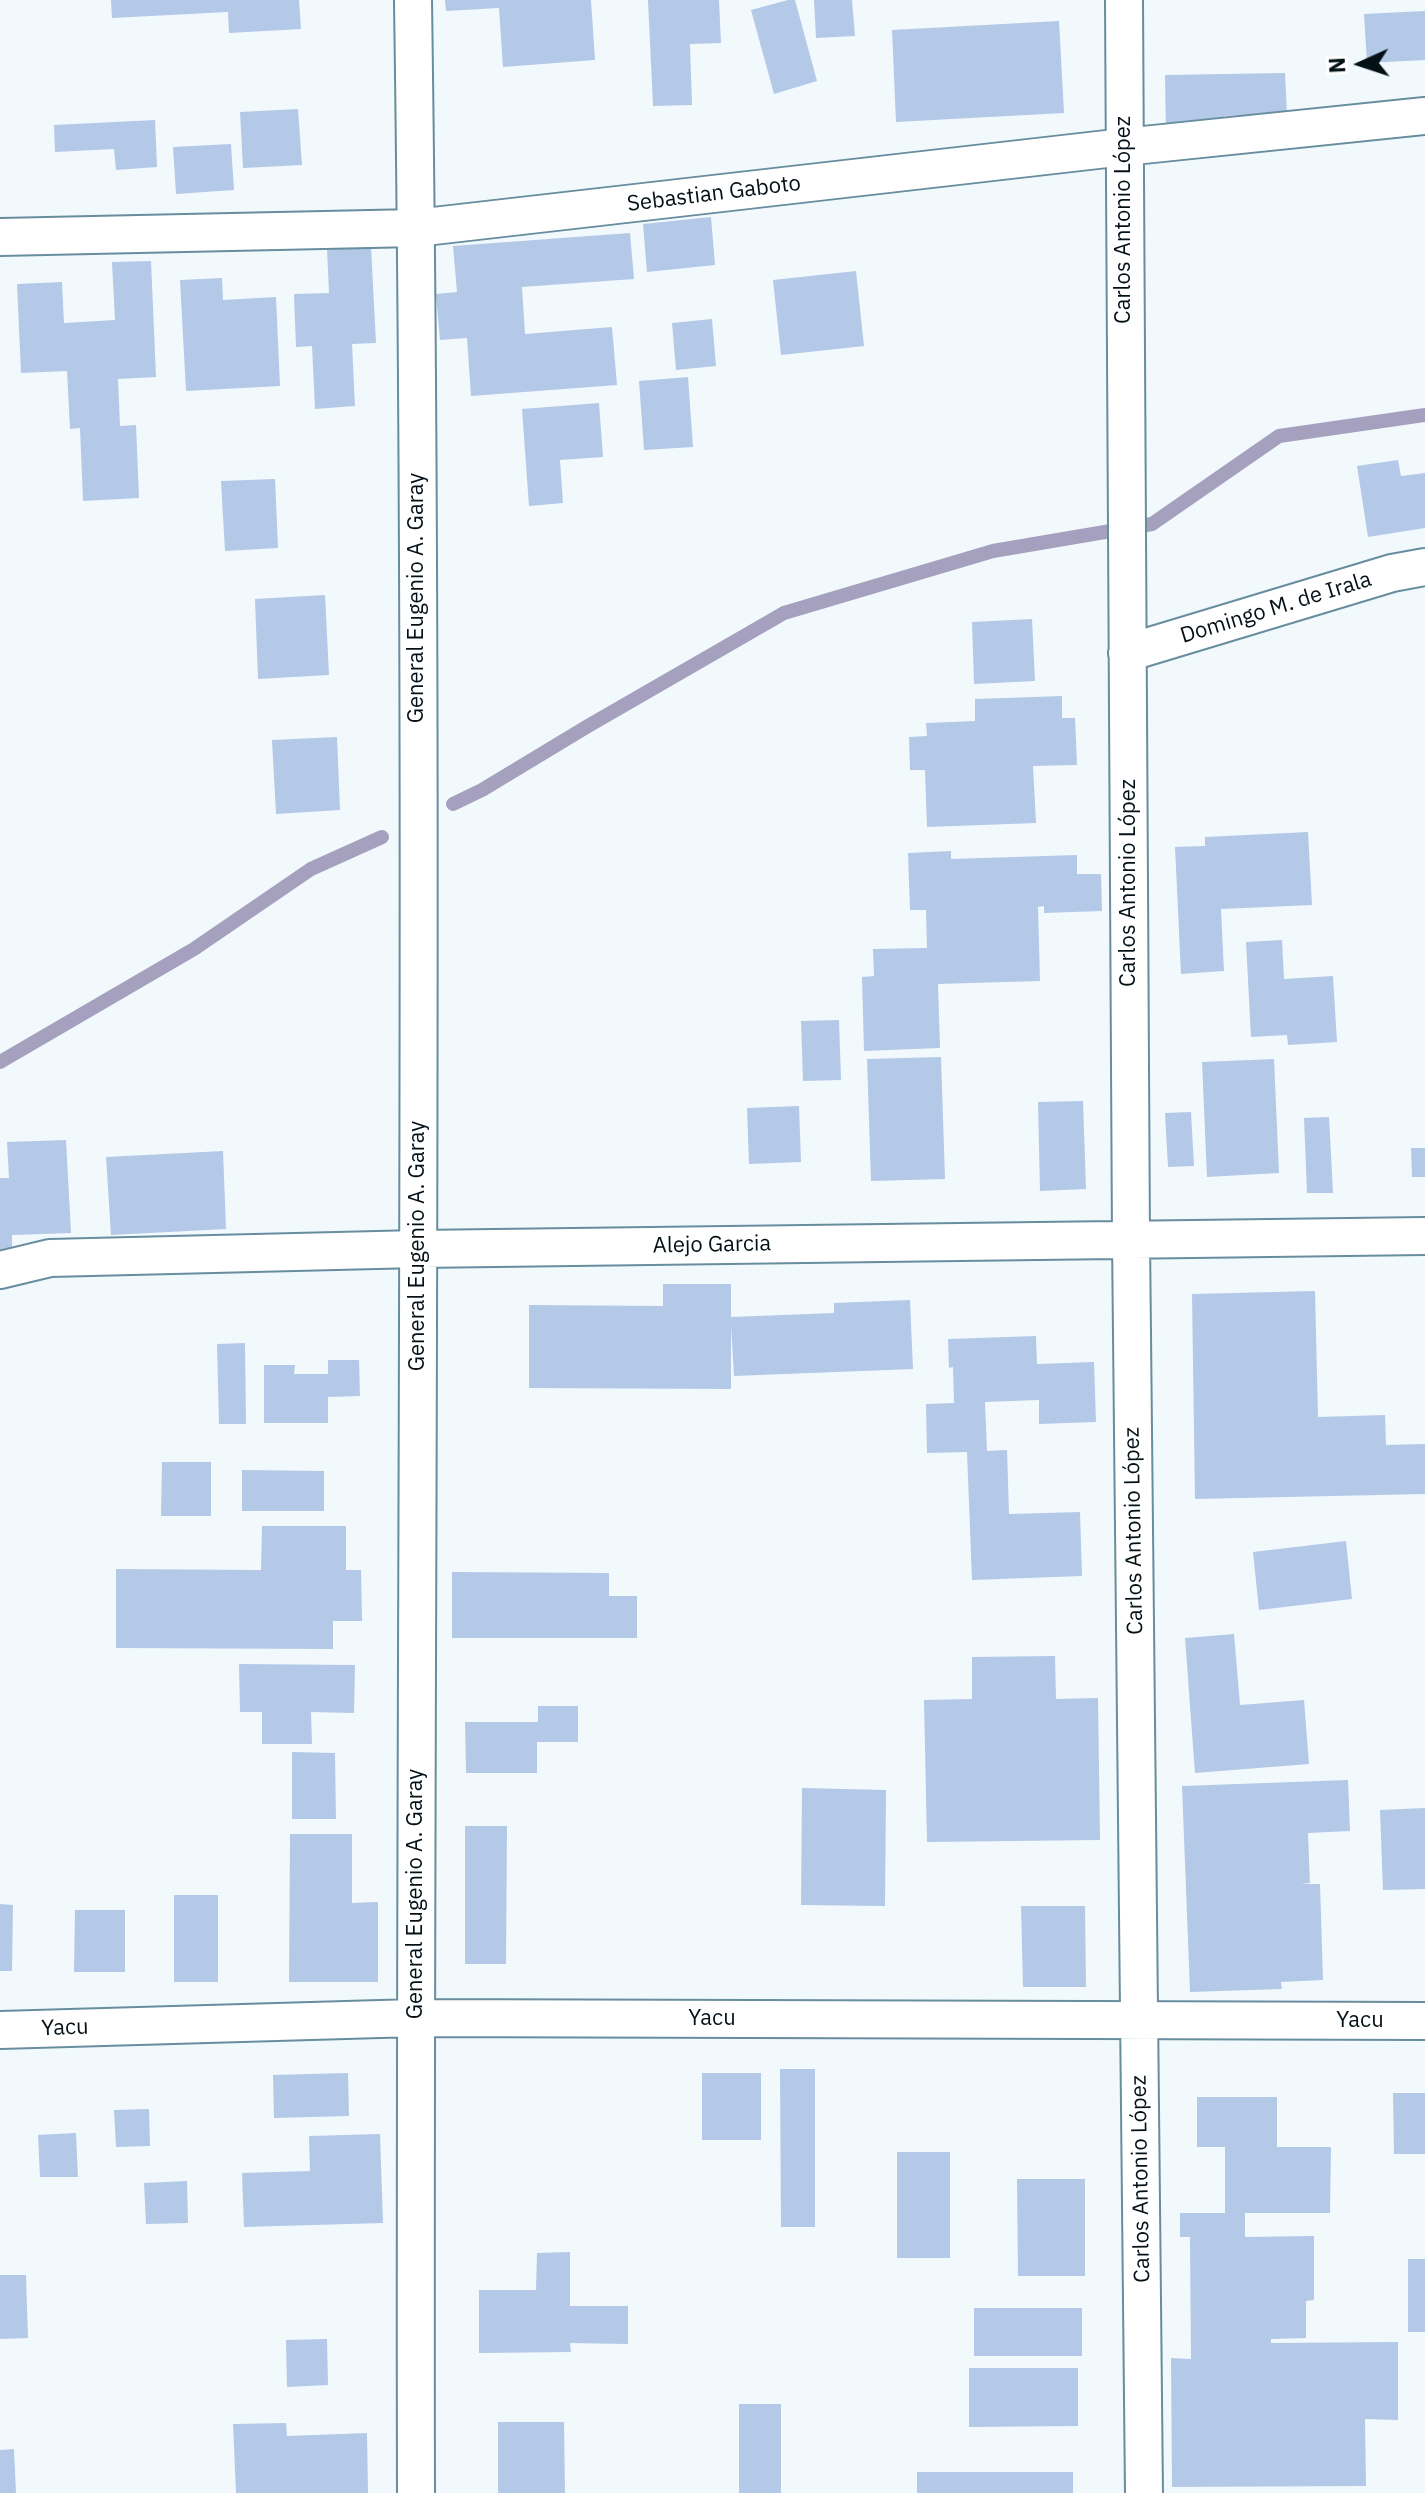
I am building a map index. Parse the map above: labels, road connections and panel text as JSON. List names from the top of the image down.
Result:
{
  "streets": {
    "street": [
      "Sebastian Gaboto",
      "Carlos Antonio López",
      "General Eugenio A. Garay",
      "Domingo M. de Irala",
      "Alejo Garcia",
      "Yacu"
    ]
  },
  "crossings": [
    ["Sebastian Gaboto", "Carlos Antonio López"],
    ["Sebastian Gaboto", "General Eugenio A. Garay"],
    ["Carlos Antonio López", "Domingo M. de Irala"],
    ["Carlos Antonio López", "Alejo Garcia"],
    ["Carlos Antonio López", "Yacu"],
    ["General Eugenio A. Garay", "Alejo Garcia"],
    ["General Eugenio A. Garay", "Yacu"]
  ],
  "north": "left"
}
